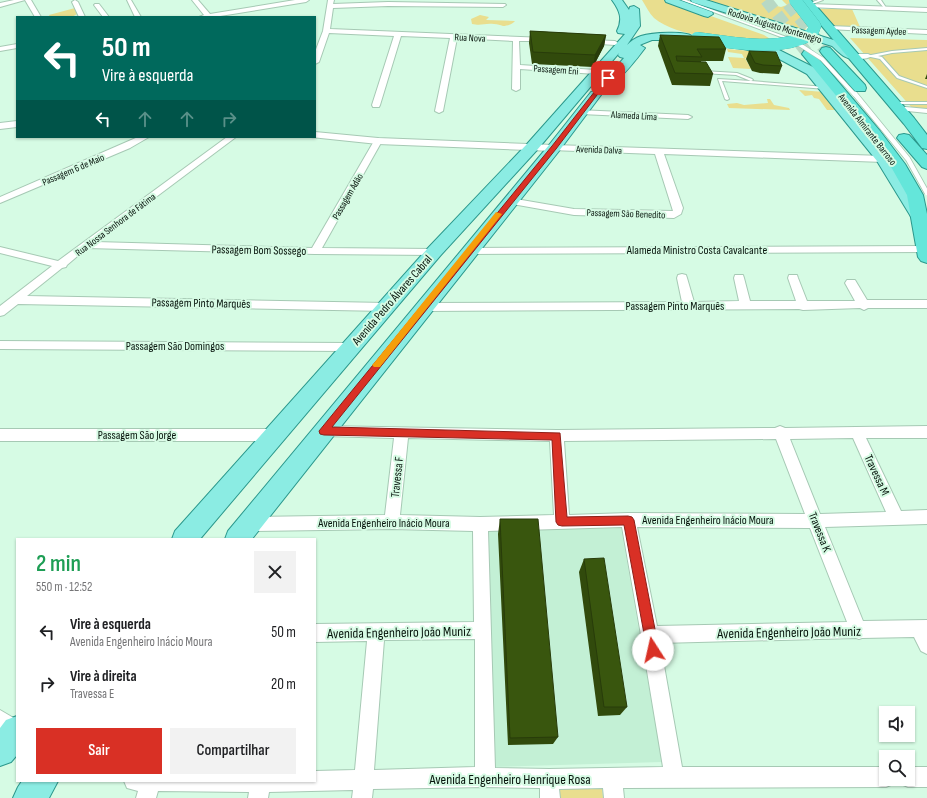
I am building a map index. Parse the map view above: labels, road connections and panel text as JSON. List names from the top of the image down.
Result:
{
  "streets": {
    "highway": ["Avenida Almirante Barroso"],
    "main road": ["Rodovia Augusto Montenegro", "Avenida Pedro Álvares Cabral"],
    "street": [
      "Passagem Aydee",
      "Rua Nova",
      "Passagem Eni",
      "Alameda Lima",
      "Avenida Dalva",
      "Passagem 6 de Maio",
      "Passagem Adão",
      "Passagem São Benedito",
      "Rua Nossa Senhora de Fátima",
      "Passagem Bom Sossego",
      "Alameda Ministro Costa Cavalcante",
      "Passagem Pinto Marquês",
      "Passagem São Domingos",
      "Passagem São Jorge",
      "Travessa M",
      "Travessa F",
      "Avenida Engenheiro Inácio Moura",
      "Travessa K",
      "Avenida Engenheiro João Muniz",
      "Avenida Engenheiro Henrique Rosa"
    ]
  },
  "crossings": [
    ["Rodovia Augusto Montenegro", "Avenida Almirante Barroso"],
    ["Rodovia Augusto Montenegro", "Avenida Dalva"],
    ["Rua Nova", "Passagem Eni"],
    ["Passagem Eni", "Avenida Pedro Álvares Cabral"],
    ["Avenida Almirante Barroso", "Alameda Ministro Costa Cavalcante"],
    ["Avenida Dalva", "Passagem Adão"],
    ["Avenida Dalva", "Passagem São Benedito"],
    ["Avenida Dalva", "Avenida Pedro Álvares Cabral"],
    ["Passagem Adão", "Passagem Bom Sossego"],
    ["Rua Nossa Senhora de Fátima", "Passagem Bom Sossego"],
    ["Rua Nossa Senhora de Fátima", "Passagem Pinto Marquês"],
    ["Passagem Bom Sossego", "Avenida Pedro Álvares Cabral"],
    ["Avenida Pedro Álvares Cabral", "Passagem Pinto Marquês"],
    ["Avenida Pedro Álvares Cabral", "Passagem São Domingos"],
    ["Avenida Pedro Álvares Cabral", "Passagem São Jorge"],
    ["Travessa M", "Avenida Engenheiro Inácio Moura"],
    ["Travessa F", "Avenida Engenheiro Inácio Moura"],
    ["Avenida Engenheiro Inácio Moura", "Travessa K"],
    ["Travessa K", "Avenida Engenheiro João Muniz"]
  ],
  "page": {
    "turn": ["50 m", "Vire à esquerda"],
    "heading": ["2 min", "550 m · 12:52"],
    "list": [
      {
        "name": "Vire à esquerda",
        "note": "Avenida Engenheiro Inácio Moura",
        "value": "50 m"
      },
      {
        "name": "Vire à direita",
        "note": "Travessa E",
        "value": "20 m"
      }
    ],
    "buttons": ["Sair", "Compartilhar"]
  }
}
